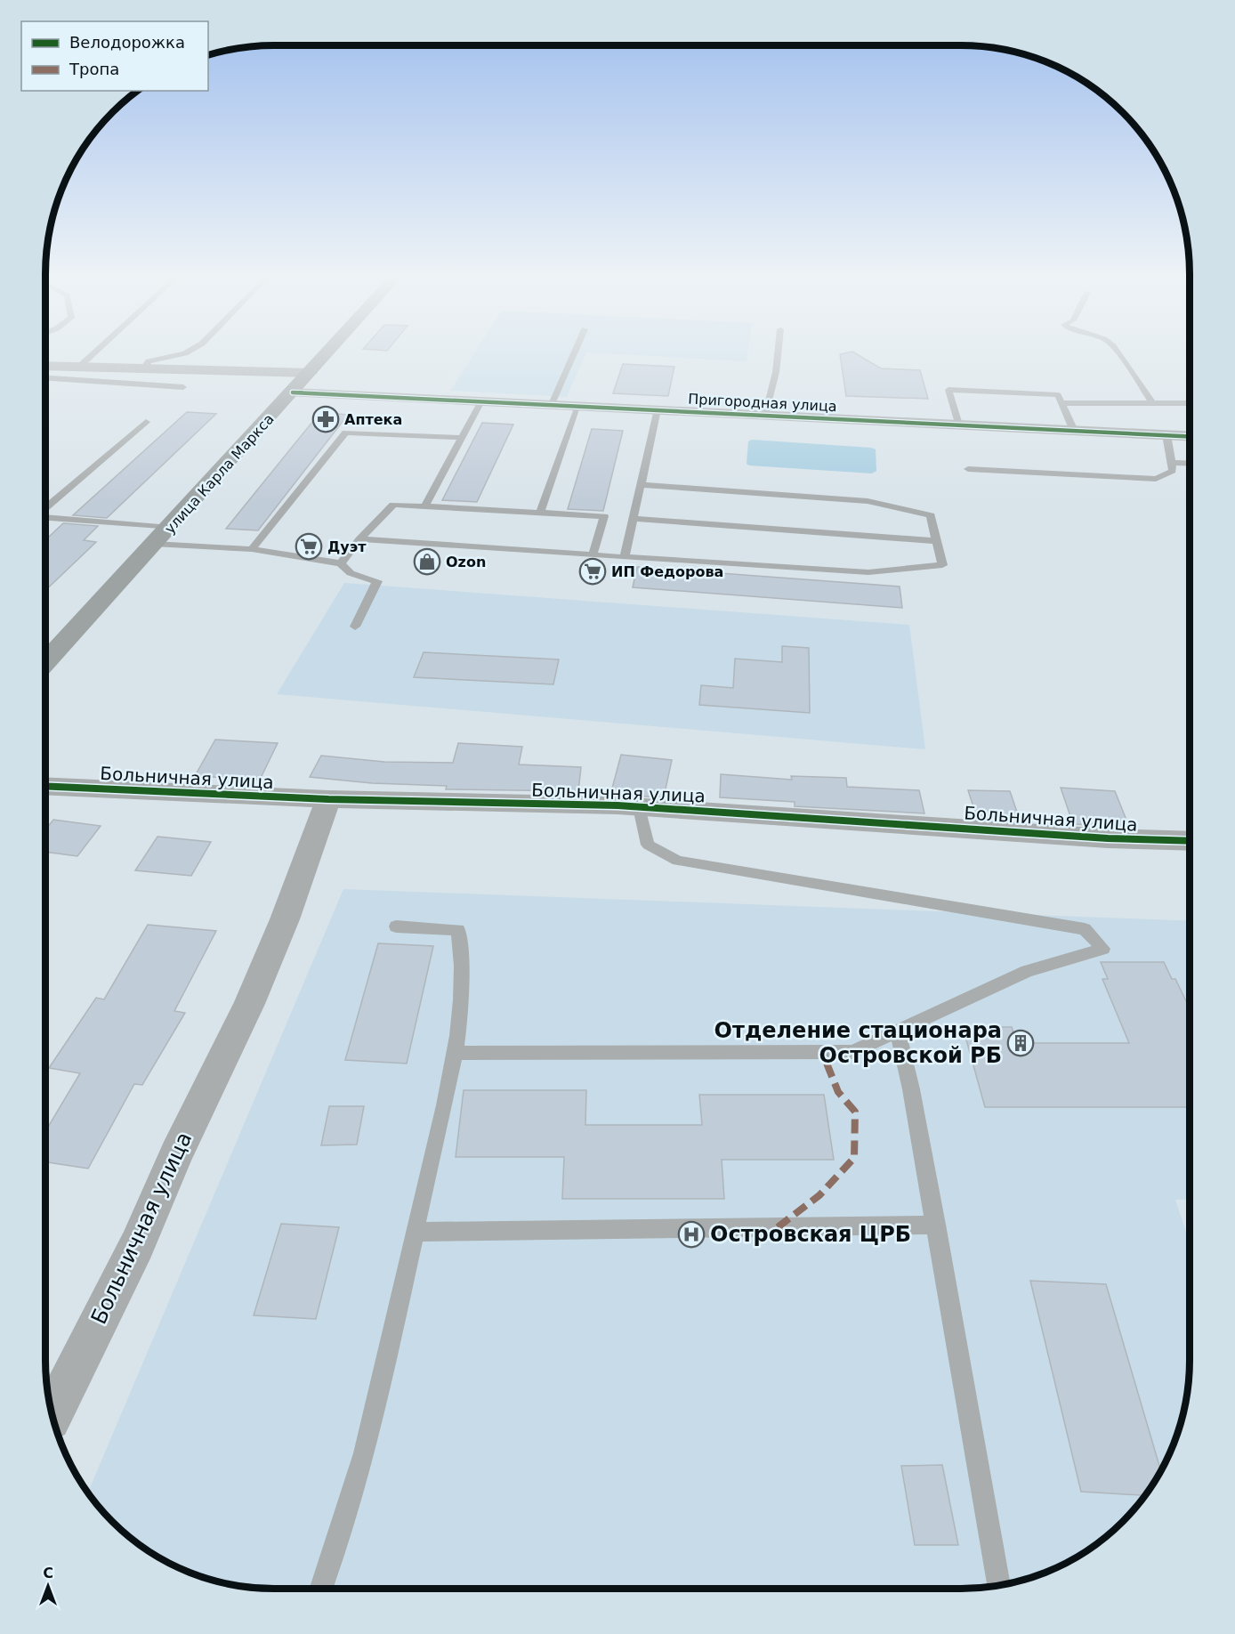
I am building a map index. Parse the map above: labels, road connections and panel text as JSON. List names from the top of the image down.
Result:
{
  "streets": {
    "main road": ["улица Карла Маркса"],
    "street": ["Пригородная улица", "Больничная улица"]
  },
  "crossings": [
    ["Пригородная улица", "улица Карла Маркса"]
  ],
  "places": {
    "pharmacy": ["Аптека"],
    "supermarket": ["Дуэт", "ИП Федорова"],
    "shop": ["Ozon"],
    "building": ["Отделение стационара Островской РБ"],
    "hospital": ["Островская ЦРБ"]
  },
  "legend": ["Велодорожка", "Тропа"],
  "north": "top"
}
